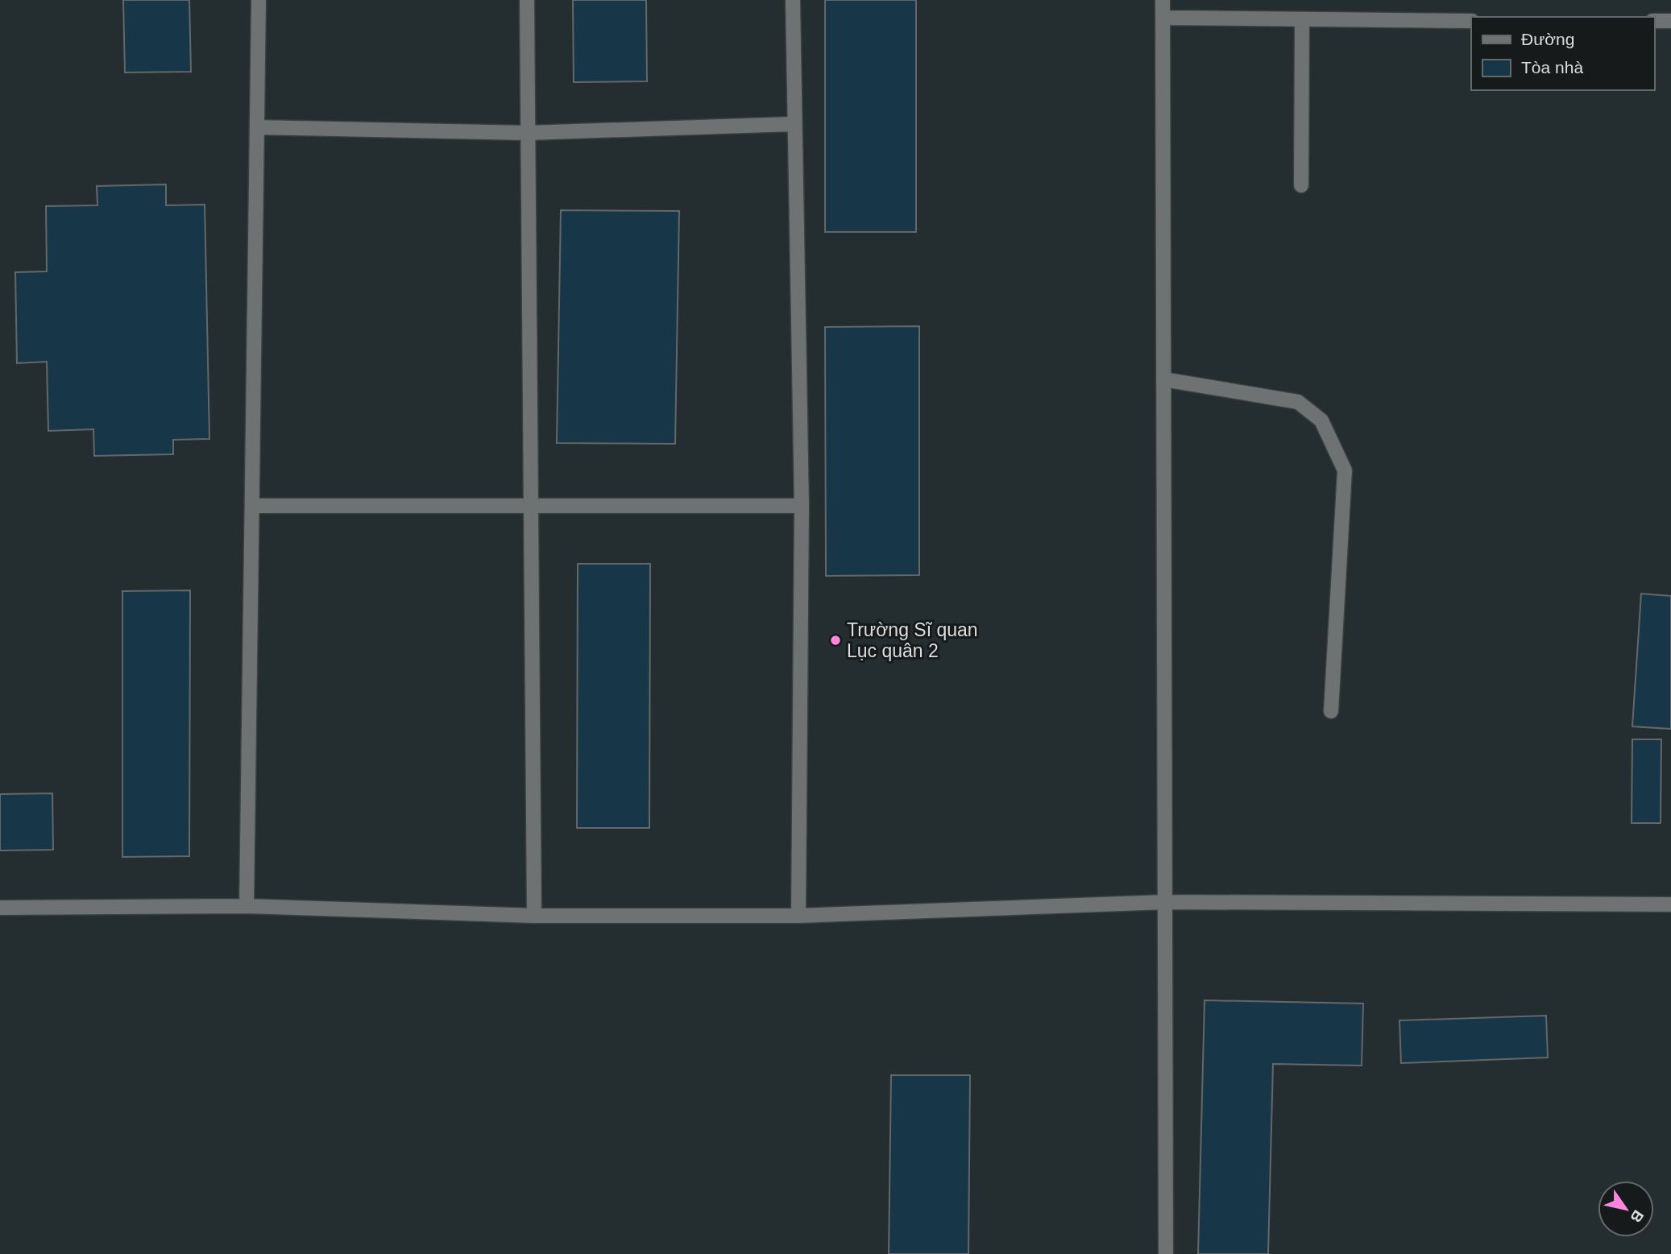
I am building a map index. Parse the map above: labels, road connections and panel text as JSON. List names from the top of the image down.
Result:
{
  "places": ["Trường Sĩ quan Lục quân 2"],
  "legend": ["Đường", "Tòa nhà"],
  "north": "bottom right"
}
